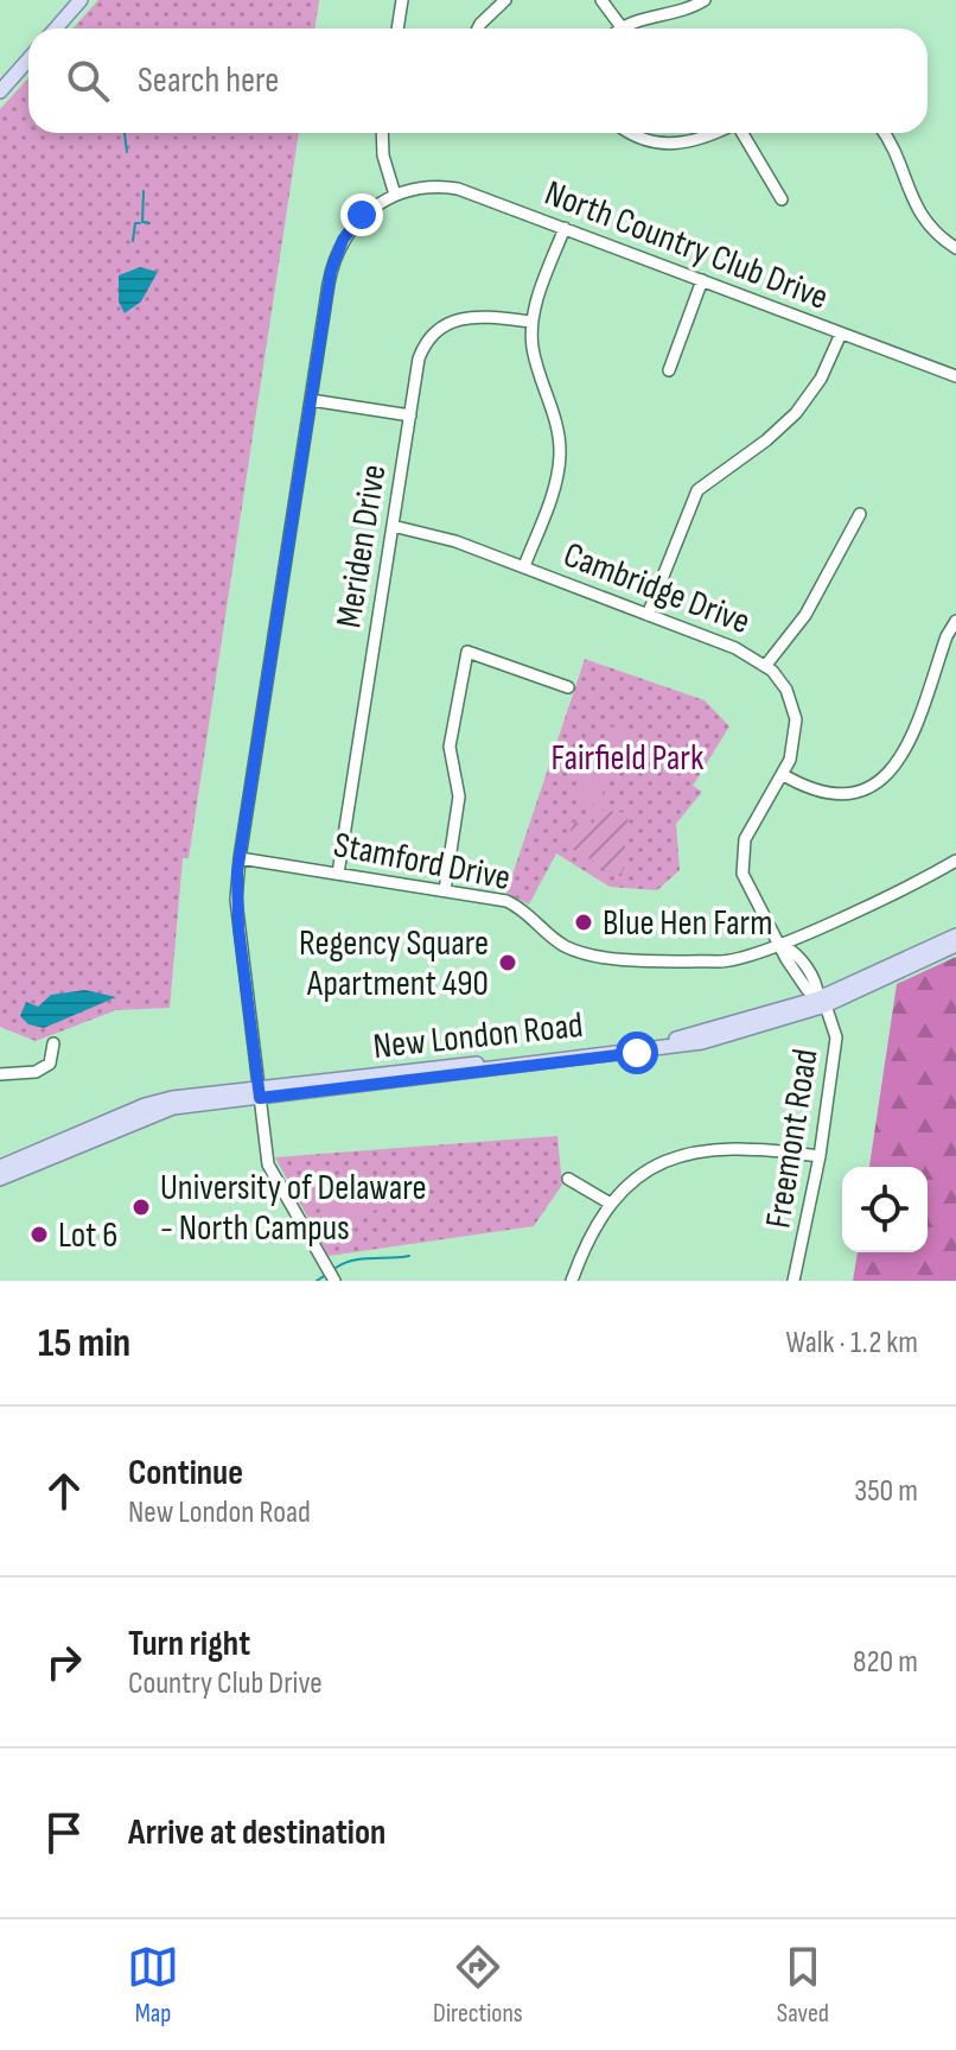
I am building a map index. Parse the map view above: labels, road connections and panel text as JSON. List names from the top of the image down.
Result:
{
  "streets": {
    "main road": ["New London Road"],
    "street": [
      "North Country Club Drive",
      "Meriden Drive",
      "Cambridge Drive",
      "Stamford Drive",
      "Freemont Road"
    ]
  },
  "crossings": [
    ["Meriden Drive", "Cambridge Drive"],
    ["Meriden Drive", "Stamford Drive"],
    ["Cambridge Drive", "Stamford Drive"],
    ["Cambridge Drive", "New London Road"],
    ["Cambridge Drive", "Freemont Road"],
    ["New London Road", "Freemont Road"]
  ],
  "parks": ["Fairfield Park"],
  "places": [
    "Blue Hen Farm",
    "Regency Square Apartment 490",
    "University of Delaware - North Campus",
    "Lot 6"
  ],
  "page": {
    "search": "Search here",
    "heading": ["15 min", "Walk · 1.2 km"],
    "list": [
      ["Continue", "New London Road", "350 m"],
      ["Turn right", "Country Club Drive", "820 m"],
      "Arrive at destination"
    ],
    "nav": ["Map", "Directions", "Saved"]
  }
}
